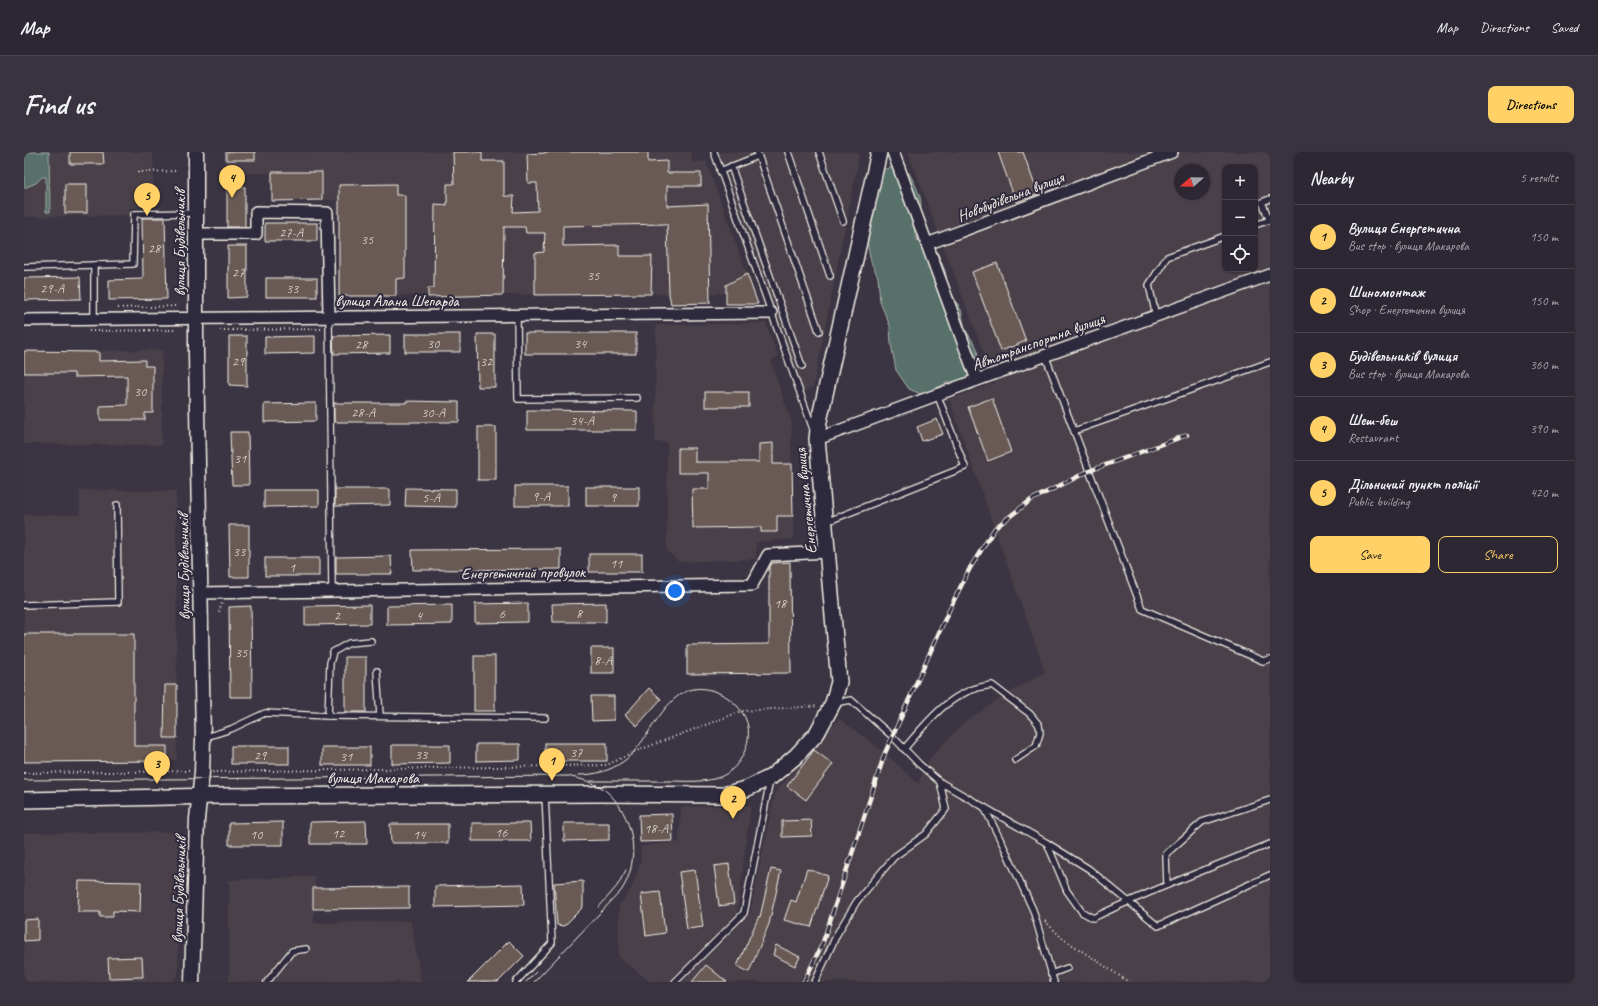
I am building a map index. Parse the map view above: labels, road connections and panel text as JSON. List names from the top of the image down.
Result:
{
  "streets": {
    "main road": ["Енергетична вулиця", "вулиця Макарова"],
    "street": [
      "Новобудівельна вулиця",
      "вулиця Будівельників",
      "вулиця Алана Шепарда",
      "Автотранспортна вулиця",
      "Енергетичний провулок"
    ]
  },
  "crossings": [
    ["вулиця Будівельників", "вулиця Алана Шепарда"],
    ["вулиця Будівельників", "Енергетичний провулок"],
    ["вулиця Будівельників", "вулиця Макарова"],
    ["Автотранспортна вулиця", "Енергетична вулиця"],
    ["Енергетична вулиця", "Енергетичний провулок"],
    ["Енергетична вулиця", "вулиця Макарова"]
  ],
  "house_numbers": [
    "27-А",
    "35",
    "28",
    "27",
    "35",
    "29-А",
    "33",
    "30",
    "34",
    "28",
    "29",
    "32",
    "30",
    "28-А",
    "30-А",
    "34-А",
    "31",
    "9-А",
    "5-А",
    "9",
    "33",
    "11",
    "1",
    "18",
    "6",
    "8",
    "2",
    "4",
    "35",
    "8-А",
    "37",
    "33",
    "29",
    "31",
    "18-А",
    "16",
    "12",
    "10",
    "14"
  ],
  "north": "left",
  "page": {
    "header": "Map",
    "nav": ["Map", "Directions", "Saved"],
    "buttons": [
      "Directions",
      ["Save", "Share"]
    ],
    "title": "Find us",
    "heading": ["Nearby", "5 results"],
    "map_buttons": ["+", "−"],
    "pins": [
      "4",
      "5",
      "1",
      "3",
      "2"
    ],
    "list": [
      {
        "mark": "1",
        "name": "Вулиця Енергетична",
        "note": "Bus stop · вулиця Макарова",
        "value": "150 m"
      },
      {
        "mark": "2",
        "name": "Шиномонтаж",
        "note": "Shop · Енергетична вулиця",
        "value": "150 m"
      },
      {
        "mark": "3",
        "name": "Будівельників вулиця",
        "note": "Bus stop · вулиця Макарова",
        "value": "360 m"
      },
      {
        "mark": "4",
        "name": "Шеш-беш",
        "note": "Restaurant",
        "value": "390 m"
      },
      {
        "mark": "5",
        "name": "Дільничий пункт поліції",
        "note": "Public building",
        "value": "420 m"
      }
    ]
  }
}
